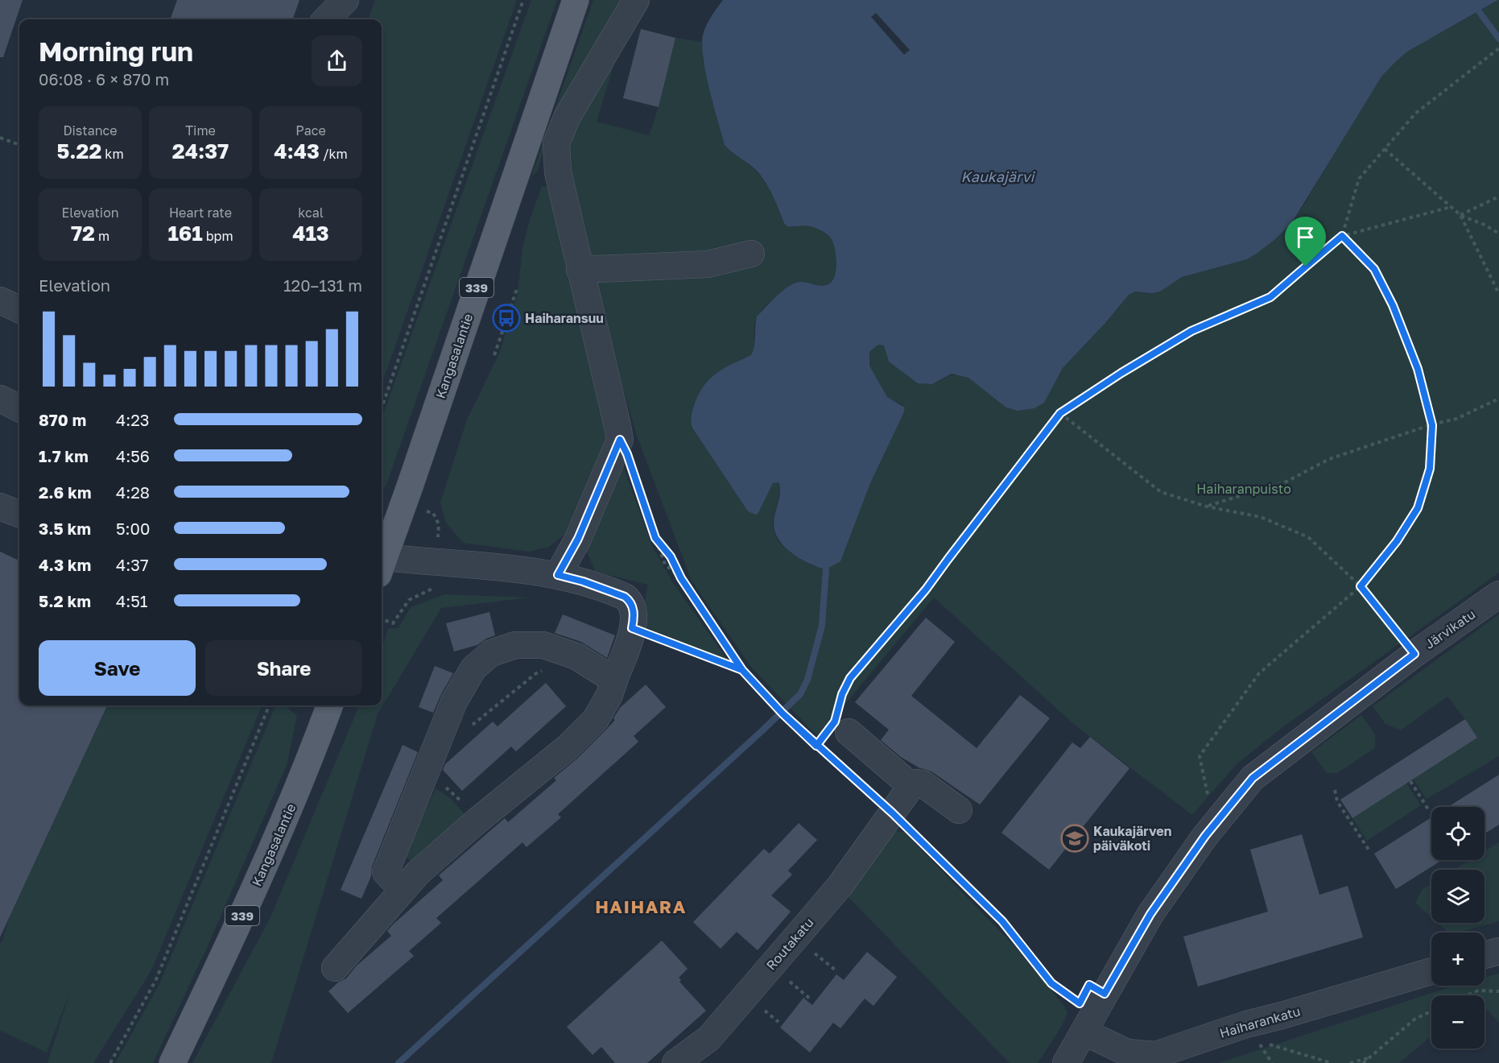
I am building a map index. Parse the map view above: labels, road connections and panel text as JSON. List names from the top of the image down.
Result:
{
  "streets": {
    "main road": ["339", "Kangasalantie"],
    "street": ["Järvikatu", "Routakatu", "Haiharankatu"]
  },
  "crossings": [
    ["Järvikatu", "Haiharankatu"]
  ],
  "districts": ["HAIHARA"],
  "water": ["Kaukajärvi"],
  "parks": ["Haiharanpuisto"],
  "places": {
    "bus stop": ["Haiharansuu"],
    "school or university": ["Kaukajärven päiväkoti"]
  },
  "page": {
    "heading": ["Morning run", "06:08 · 6 × 870 m"],
    "stats": [
      ["Distance", "5.22 km"],
      ["Time", "24:37"],
      ["Pace", "4:43 /km"],
      ["Elevation", "72 m"],
      ["Heart rate", "161 bpm"],
      ["kcal", "413"]
    ],
    "chart": ["Elevation", "120–131 m"],
    "list": [
      {
        "name": "870 m",
        "note": "4:23"
      },
      {
        "name": "1.7 km",
        "note": "4:56"
      },
      {
        "name": "2.6 km",
        "note": "4:28"
      },
      {
        "name": "3.5 km",
        "note": "5:00"
      },
      {
        "name": "4.3 km",
        "note": "4:37"
      },
      {
        "name": "5.2 km",
        "note": "4:51"
      }
    ],
    "buttons": ["Save", "Share"],
    "map_buttons": ["+", "−"]
  }
}
